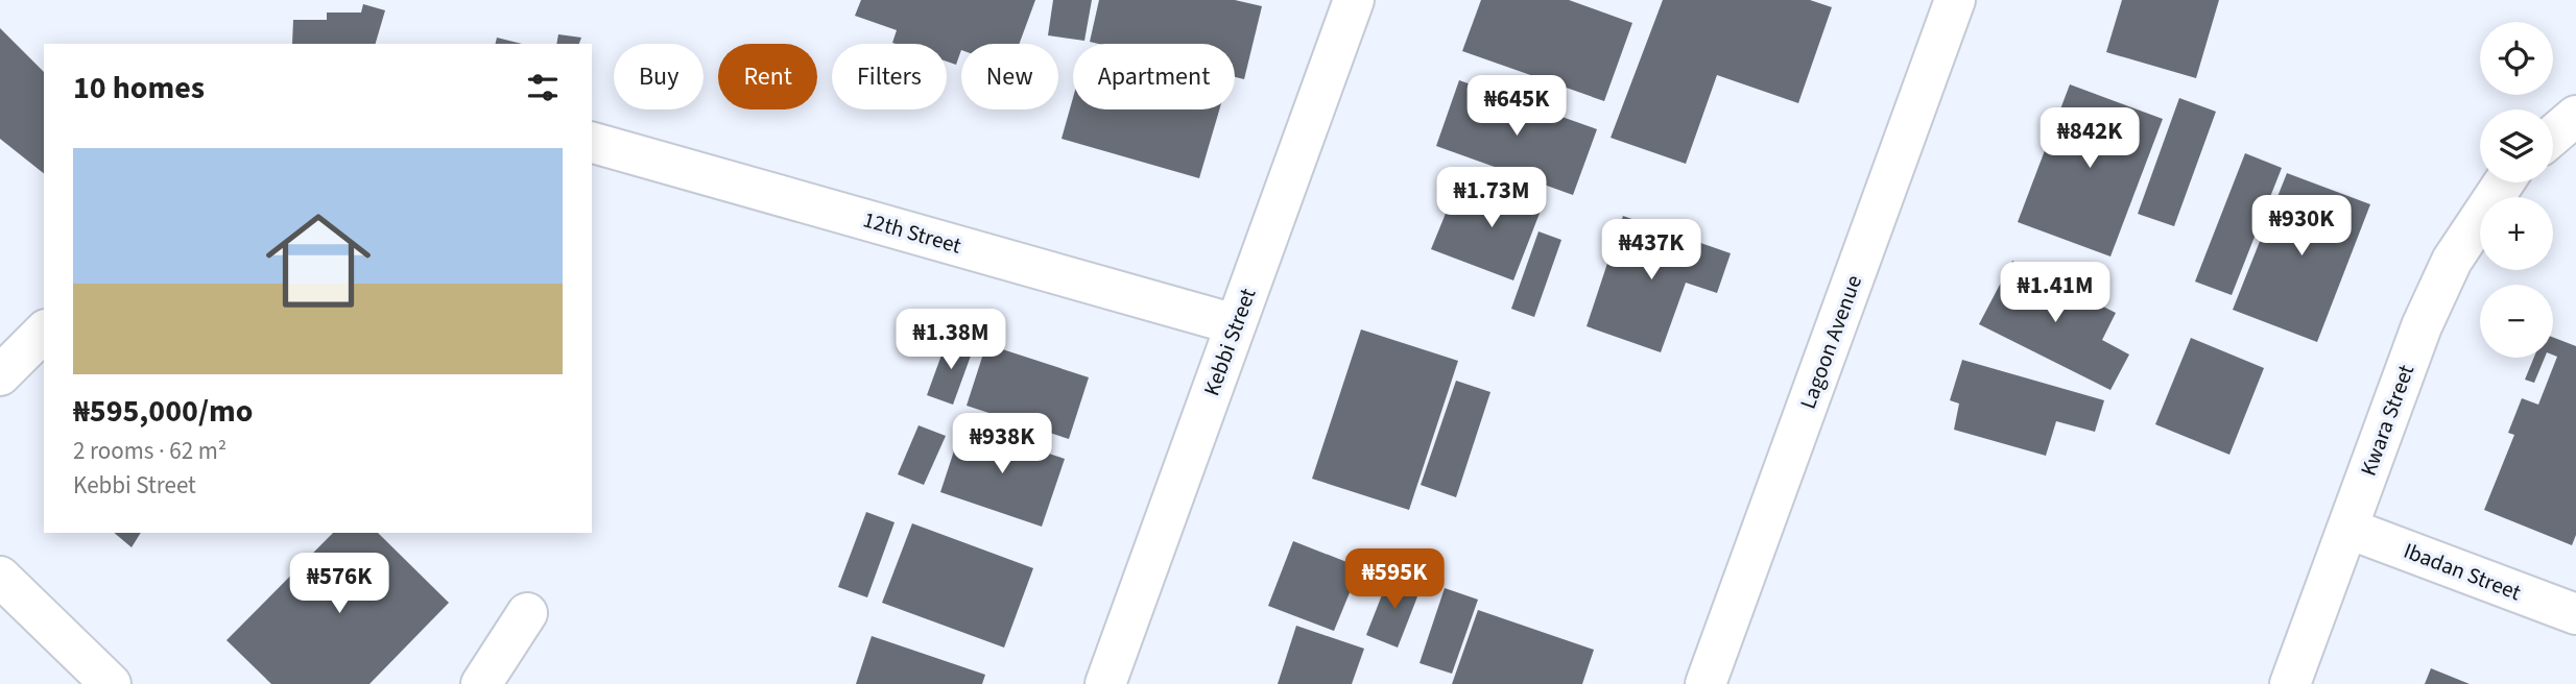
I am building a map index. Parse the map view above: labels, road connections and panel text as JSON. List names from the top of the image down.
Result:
{
  "streets": {
    "street": [
      "12th Street",
      "Kebbi Street",
      "Lagoon Avenue",
      "Kwara Street",
      "Ibadan Street"
    ]
  },
  "crossings": [
    ["12th Street", "Kebbi Street"],
    ["Kwara Street", "Ibadan Street"]
  ],
  "page": {
    "map_buttons": ["+", "−"],
    "chip": [
      "Buy",
      "Rent",
      "Filters",
      "New",
      "Apartment"
    ],
    "heading": "10 homes",
    "price": [
      "₦645K",
      "₦842K",
      "₦1.73M",
      "₦930K",
      "₦437K",
      "₦1.41M",
      "₦1.38M",
      "₦938K",
      "₦595K",
      "₦576K"
    ],
    "list": [
      {
        "name": "₦595,000/mo",
        "note": "2 rooms · 62 m² · Kebbi Street"
      }
    ]
  }
}
